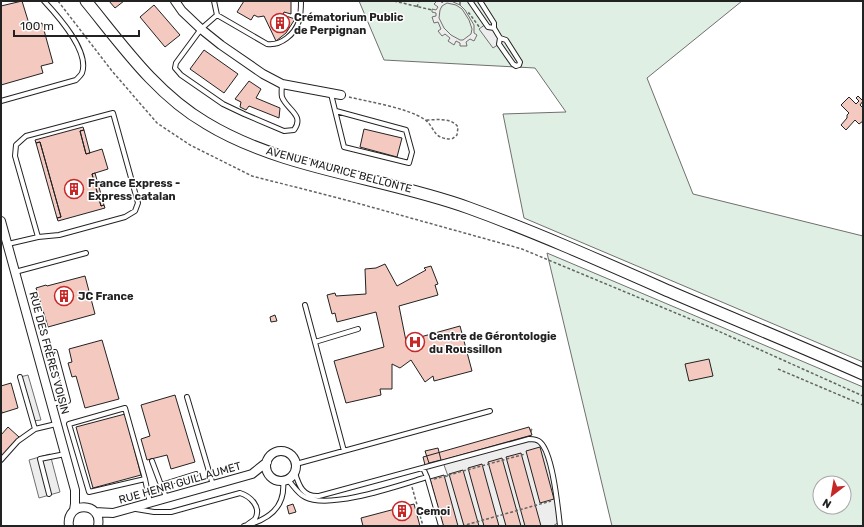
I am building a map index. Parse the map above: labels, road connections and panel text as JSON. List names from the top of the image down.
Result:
{
  "streets": {
    "main road": ["AVENUE MAURICE BELLONTE"],
    "street": ["RUE DES FRÈRES VOISIN", "RUE HENRI GUILLAUMET"]
  },
  "crossings": [
    ["RUE DES FRÈRES VOISIN", "RUE HENRI GUILLAUMET"]
  ],
  "places": {
    "building": [
      "Crématorium Public de Perpignan",
      "France Express - Express catalan",
      "JC France",
      "Cemoi"
    ],
    "hospital": ["Centre de Gérontologie du Roussillon"]
  },
  "scale_bar": "100 m",
  "north": "bottom left"
}
